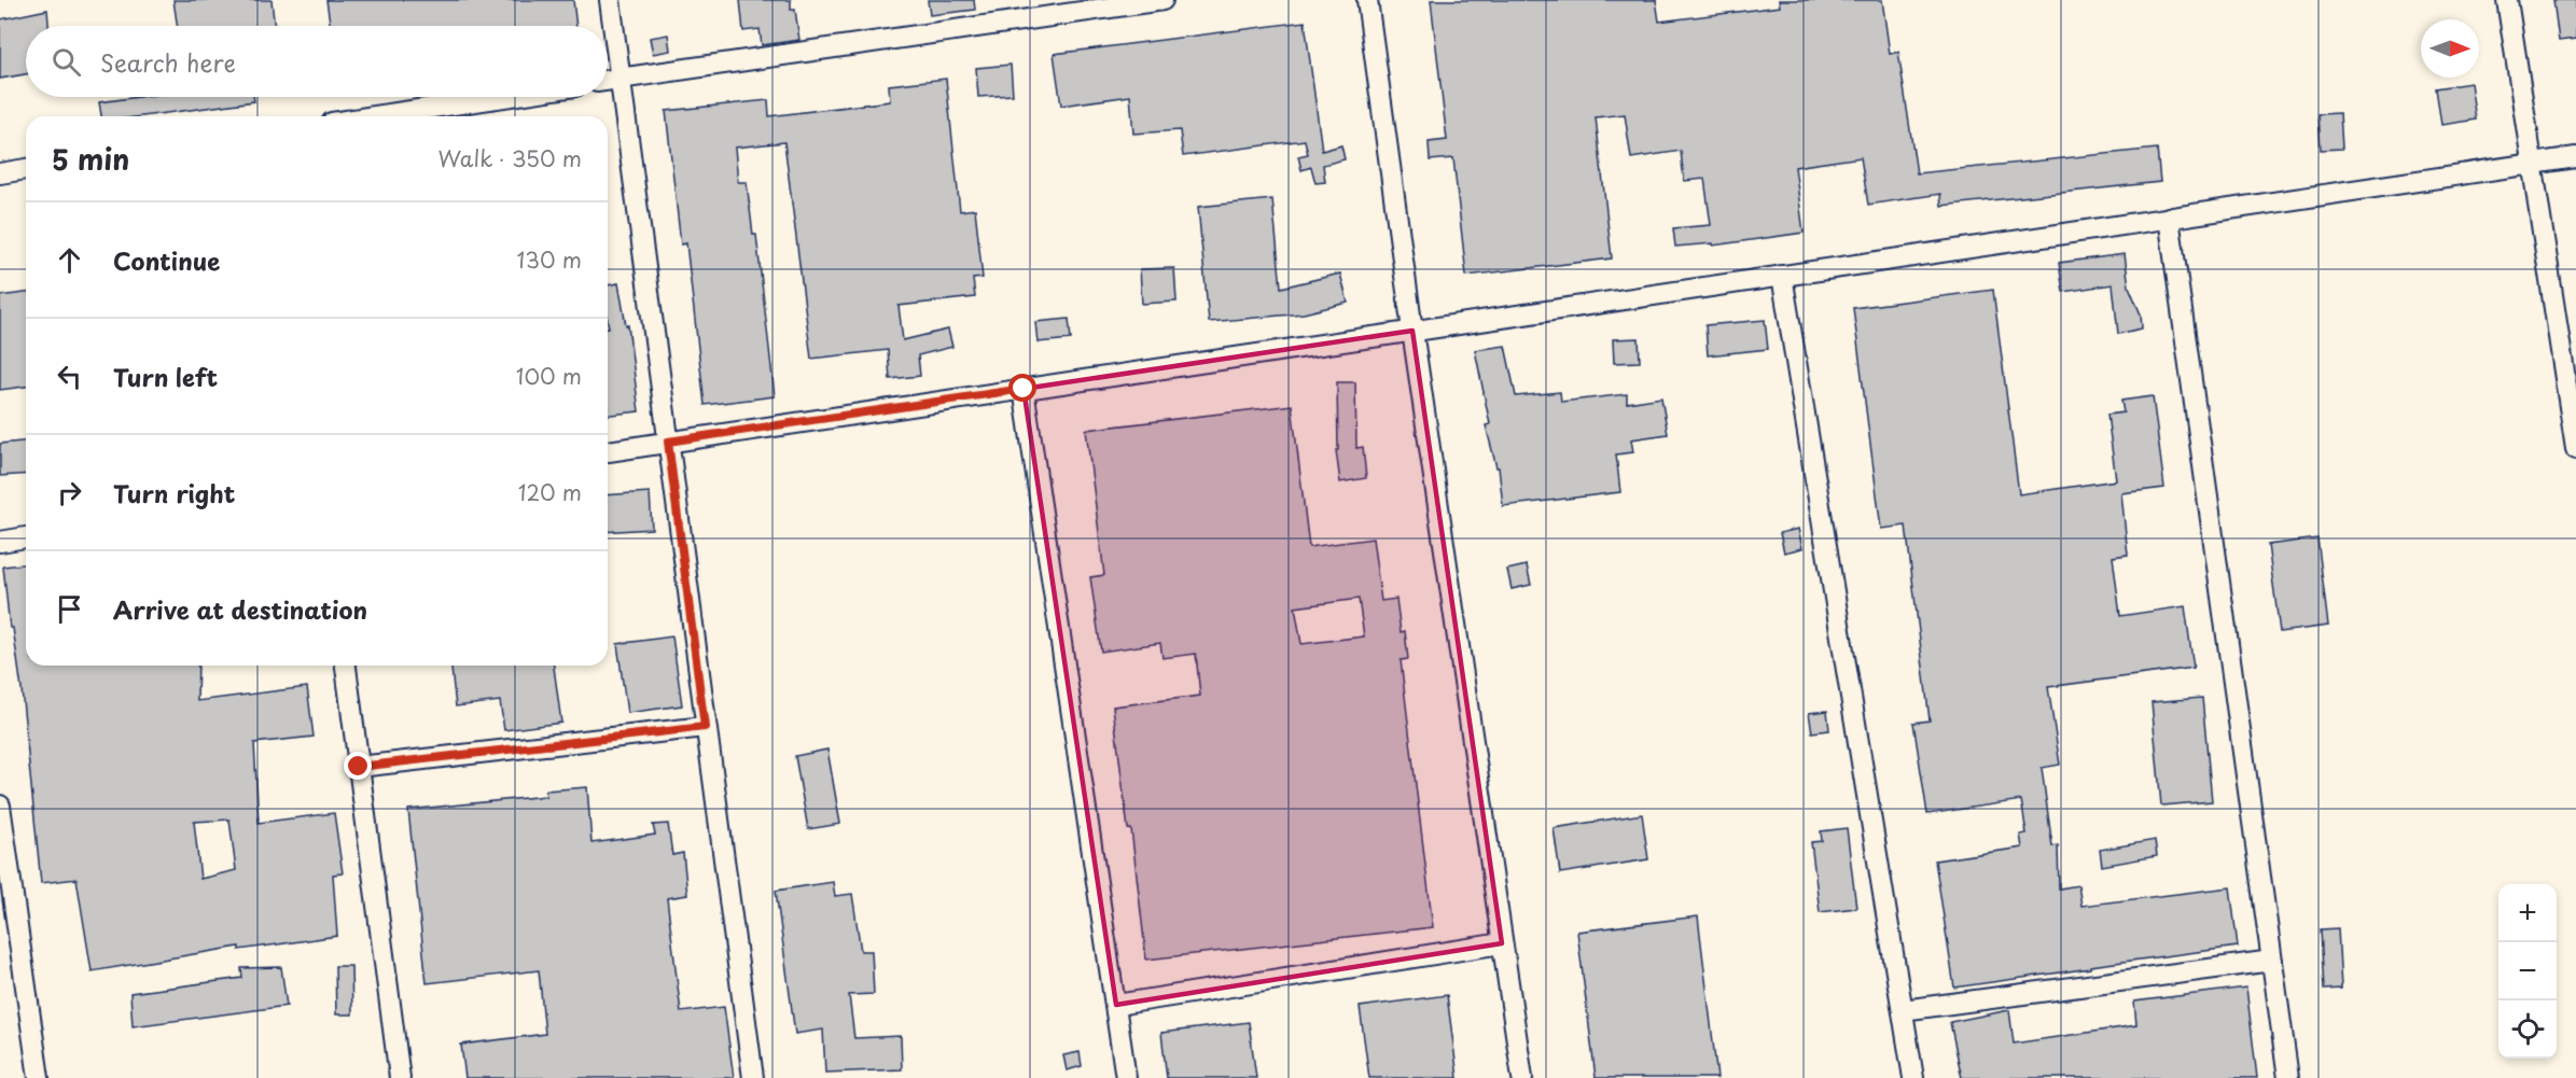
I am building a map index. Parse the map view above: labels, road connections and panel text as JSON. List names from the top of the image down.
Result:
{
  "north": "right",
  "page": {
    "search": "Search here",
    "heading": ["5 min", "Walk · 350 m"],
    "list": [
      ["Continue", "130 m"],
      ["Turn left", "100 m"],
      ["Turn right", "120 m"],
      "Arrive at destination"
    ],
    "map_buttons": ["+", "−"]
  }
}
